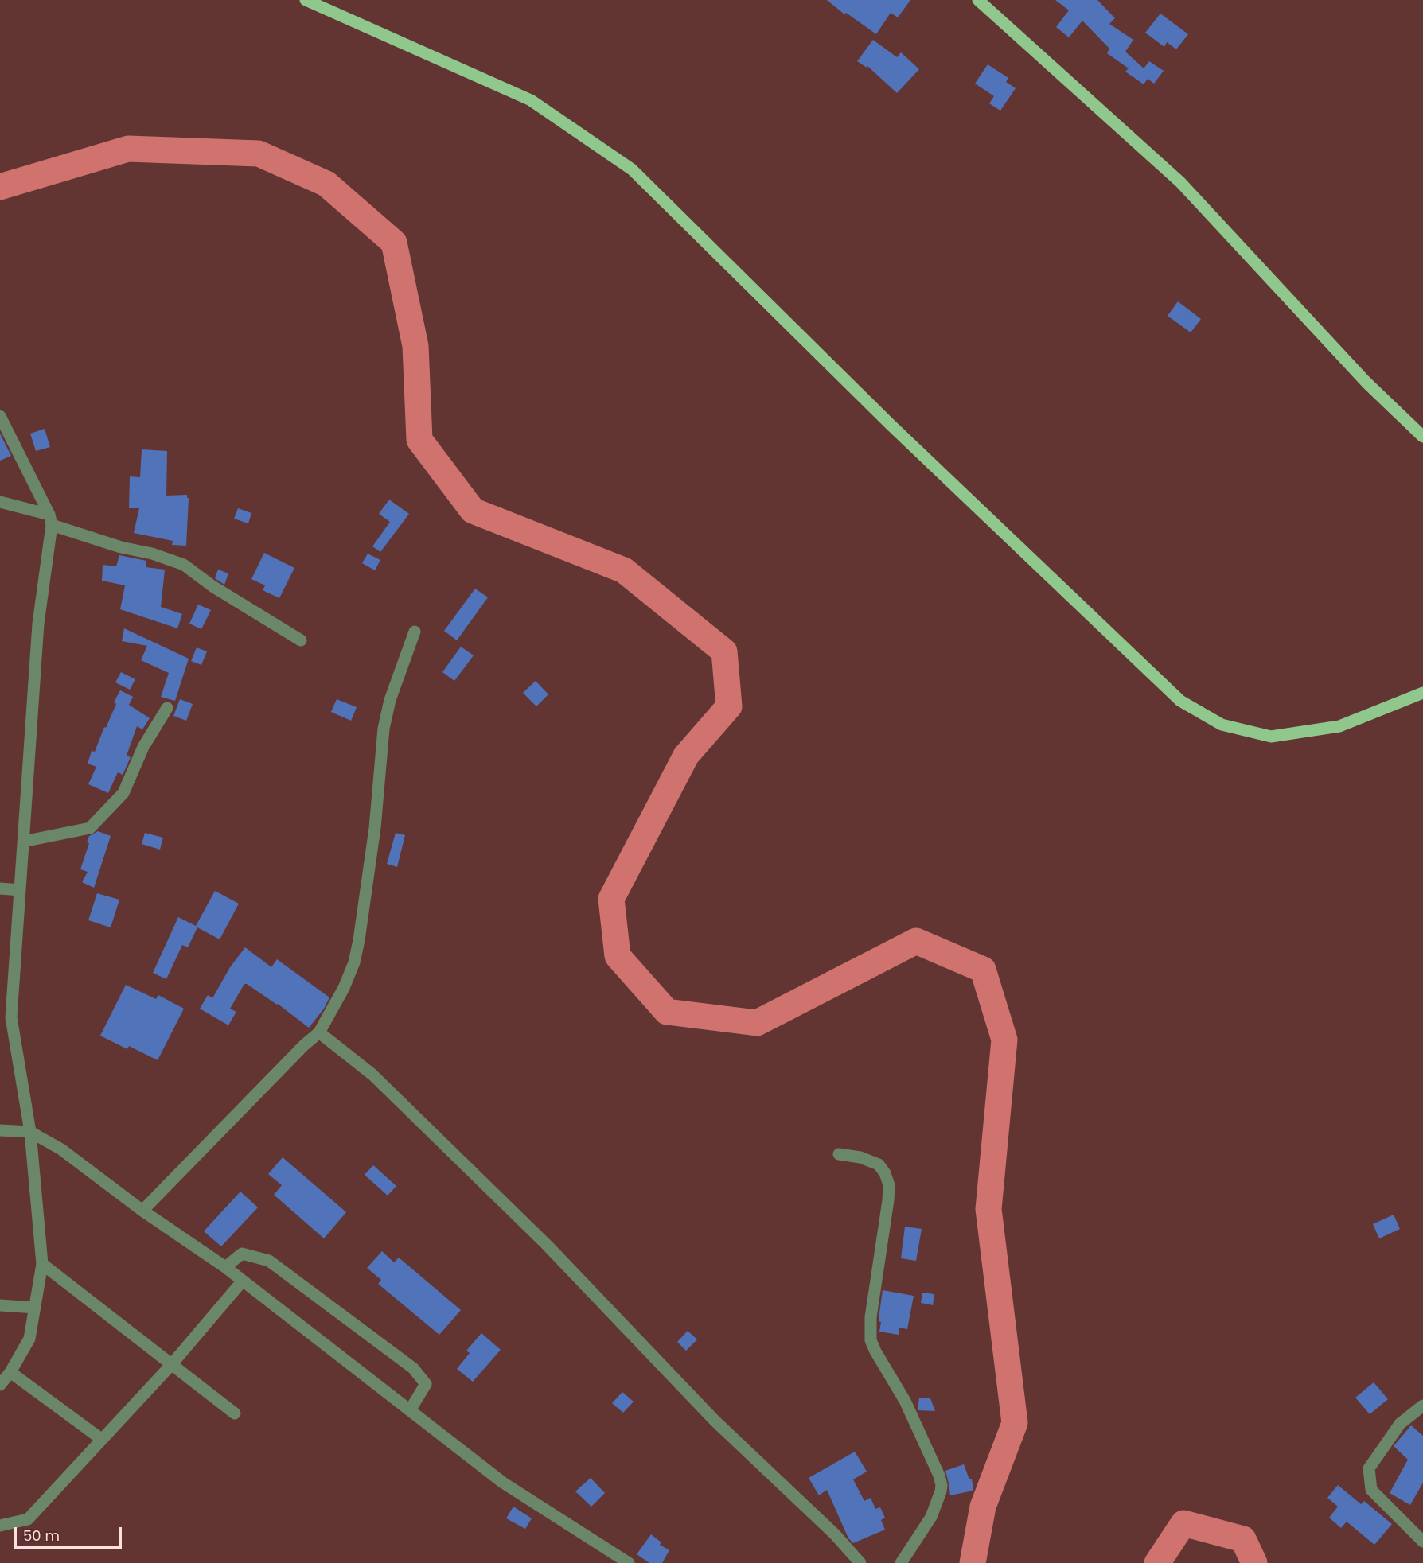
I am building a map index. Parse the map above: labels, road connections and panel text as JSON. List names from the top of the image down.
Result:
{
  "scale_bar": "50 m"
}
